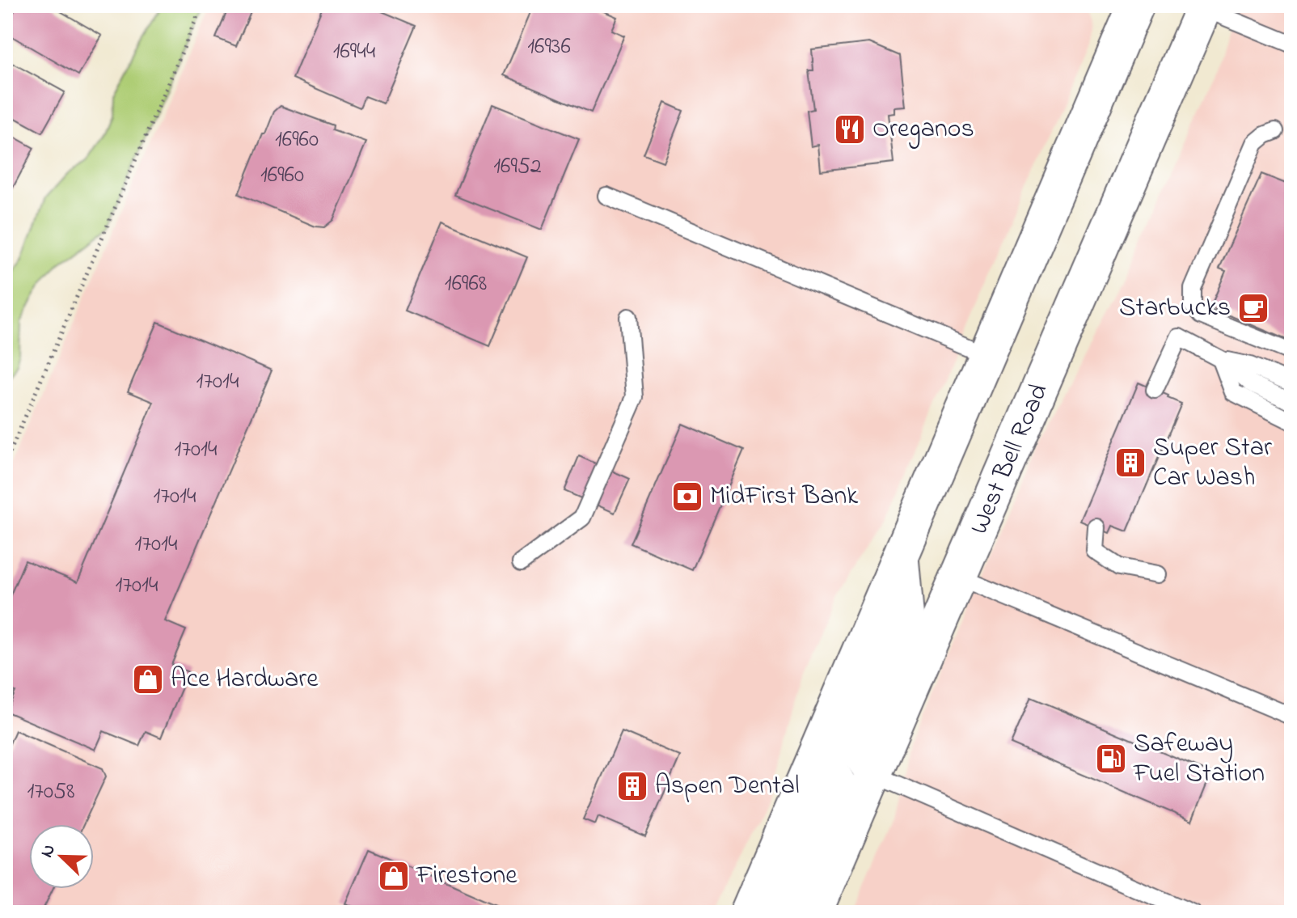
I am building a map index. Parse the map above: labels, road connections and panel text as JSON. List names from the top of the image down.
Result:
{
  "streets": {
    "main road": ["West Bell Road"]
  },
  "places": {
    "restaurant": ["Oreganos"],
    "cafe": ["Starbucks"],
    "building": ["Super Star Car Wash", "Aspen Dental"],
    "bank": ["MidFirst Bank"],
    "shop": ["Ace Hardware", "Firestone"],
    "fuel station": ["Safeway Fuel Station"]
  },
  "house_numbers": [
    "16936",
    "16944",
    "16960",
    "16952",
    "16960",
    "16968",
    "17014",
    "17014",
    "17014",
    "17014",
    "17014",
    "17058"
  ],
  "north": "top left"
}
